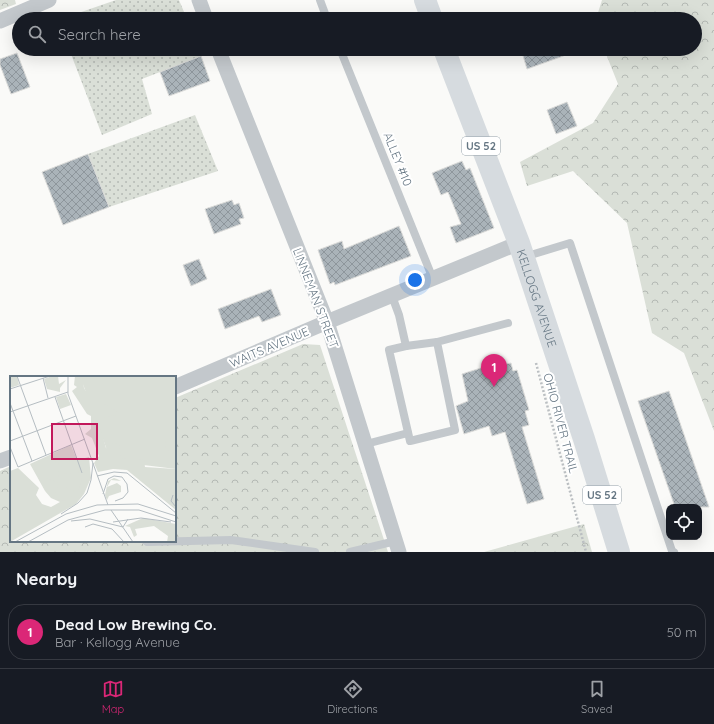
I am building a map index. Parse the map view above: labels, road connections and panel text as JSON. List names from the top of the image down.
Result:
{
  "streets": {
    "main road": ["US 52", "KELLOGG AVENUE"],
    "street": ["LINNEMAN STREET", "WAITS AVENUE"],
    "lane": ["ALLEY #10"],
    "path": ["OHIO RIVER TRAIL"]
  },
  "crossings": [
    ["ALLEY #10", "WAITS AVENUE"],
    ["LINNEMAN STREET", "WAITS AVENUE"],
    ["KELLOGG AVENUE", "WAITS AVENUE"]
  ],
  "page": {
    "search": "Search here",
    "pins": "1",
    "heading": "Nearby",
    "list": [
      {
        "mark": "1",
        "name": "Dead Low Brewing Co.",
        "note": "Bar · Kellogg Avenue",
        "value": "50 m"
      }
    ],
    "nav": ["Map", "Directions", "Saved"]
  }
}
